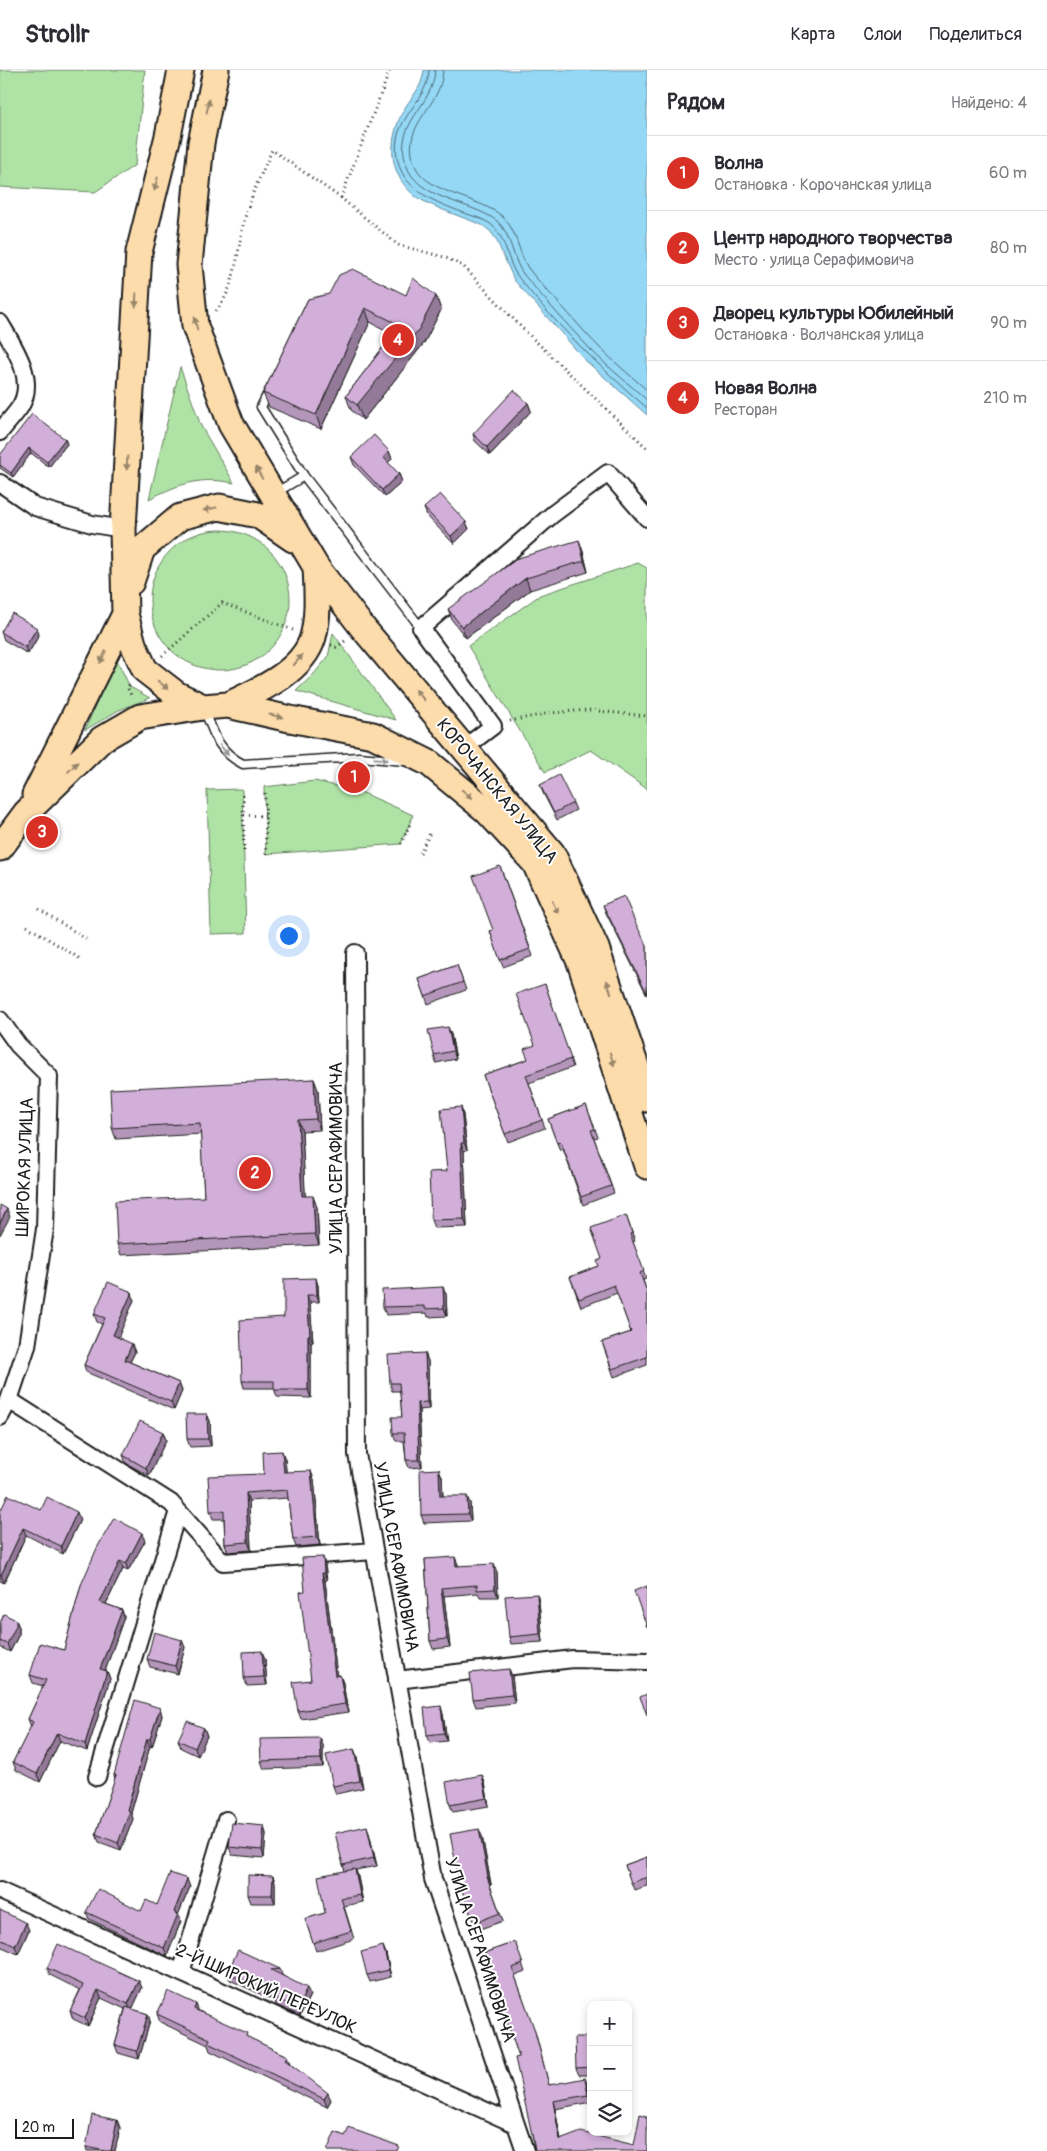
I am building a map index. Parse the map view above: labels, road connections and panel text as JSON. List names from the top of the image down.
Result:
{
  "streets": {
    "main road": ["КОРОЧАНСКАЯ УЛИЦА"],
    "street": ["УЛИЦА СЕРАФИМОВИЧА", "ШИРОКАЯ УЛИЦА", "2-Й ШИРОКИЙ ПЕРЕУЛОК"]
  },
  "crossings": [
    ["УЛИЦА СЕРАФИМОВИЧА", "2-Й ШИРОКИЙ ПЕРЕУЛОК"]
  ],
  "scale_bar": "20 m",
  "page": {
    "header": "Strollr",
    "nav": ["Карта", "Слои", "Поделиться"],
    "heading": ["Рядом", "Найдено: 4"],
    "list": [
      {
        "mark": "1",
        "name": "Волна",
        "note": "Остановка · Корочанская улица",
        "value": "60 m"
      },
      {
        "mark": "2",
        "name": "Центр народного творчества",
        "note": "Место · улица Серафимовича",
        "value": "80 m"
      },
      {
        "mark": "3",
        "name": "Дворец культуры Юбилейный",
        "note": "Остановка · Волчанская улица",
        "value": "90 m"
      },
      {
        "mark": "4",
        "name": "Новая Волна",
        "note": "Ресторан",
        "value": "210 m"
      }
    ],
    "pins": [
      "4",
      "1",
      "3",
      "2"
    ],
    "map_buttons": ["+", "−"],
    "scale": "20 m"
  }
}
